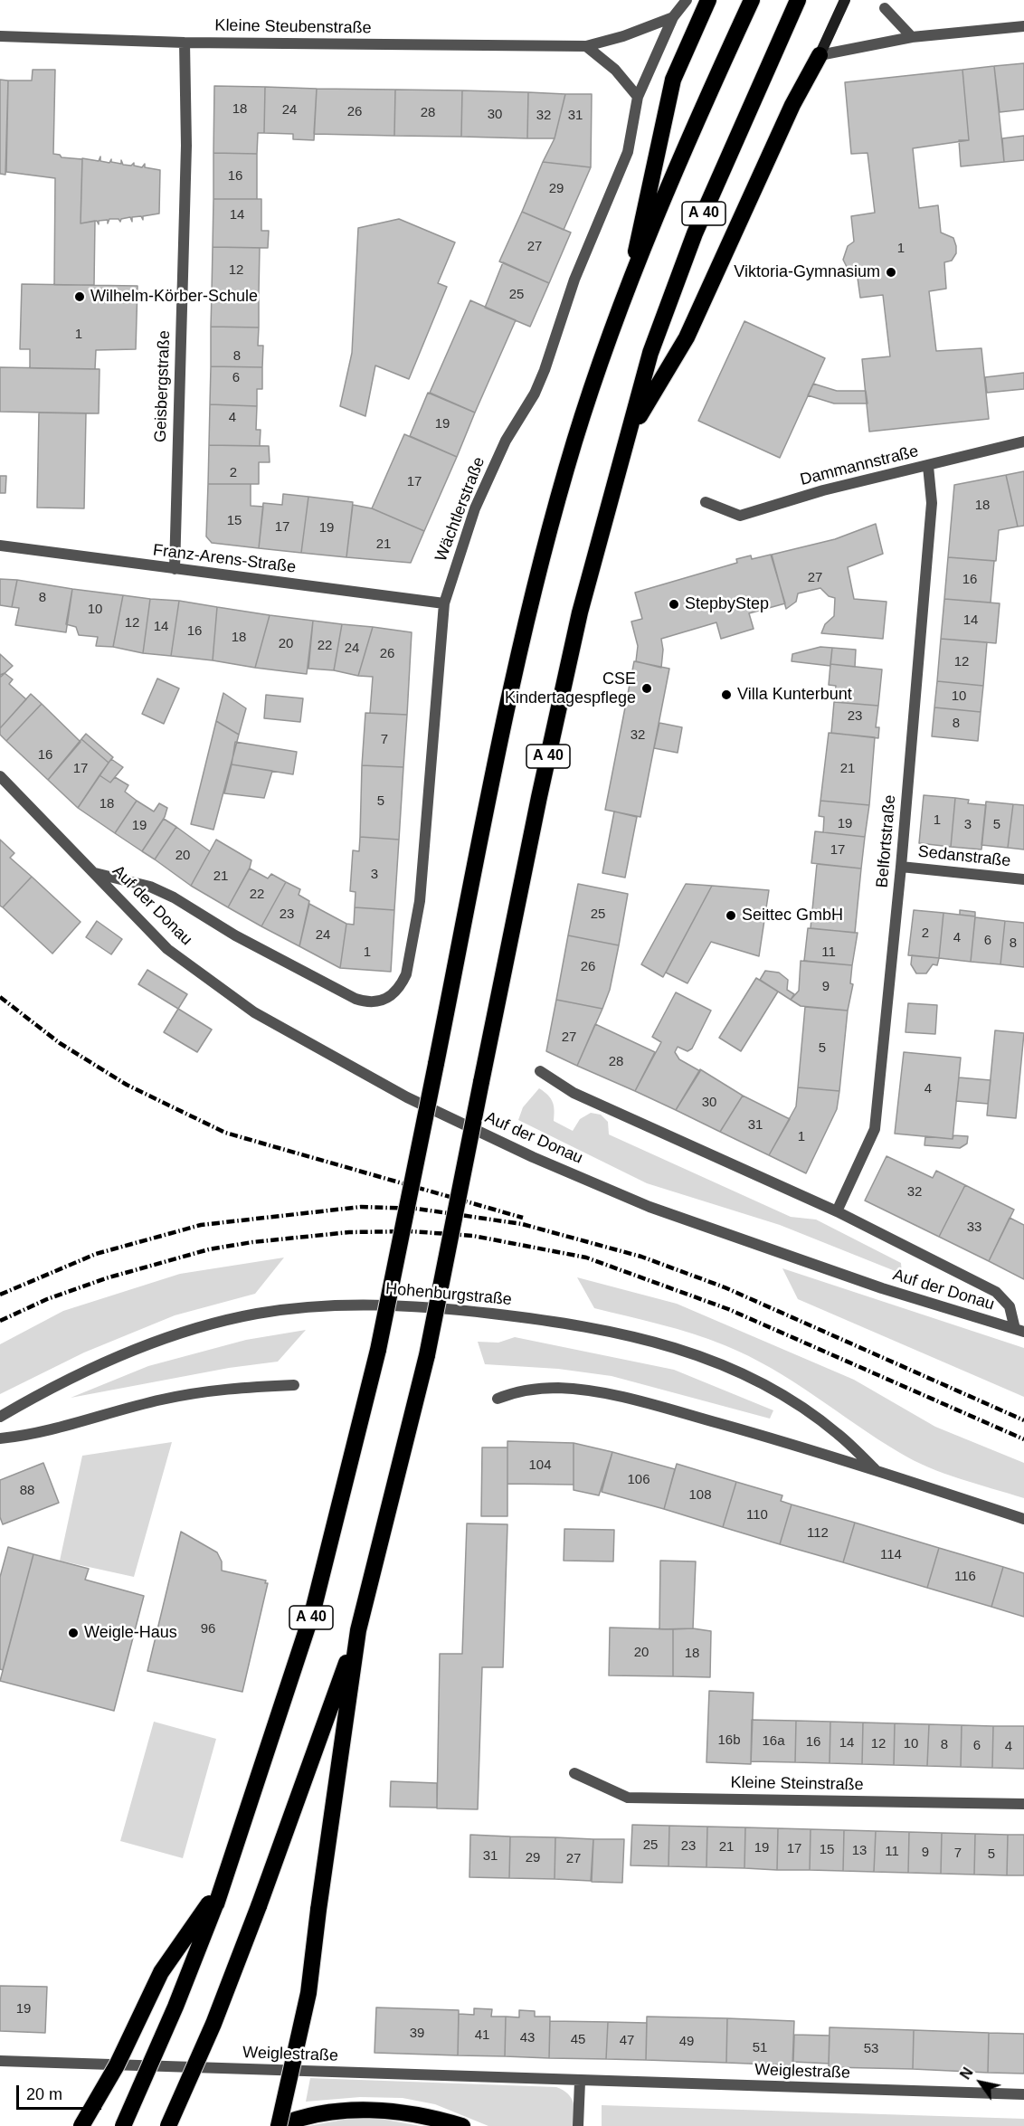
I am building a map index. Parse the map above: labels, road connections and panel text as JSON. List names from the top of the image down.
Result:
{
  "streets": {
    "highway": ["A 40"],
    "street": [
      "Kleine Steubenstraße",
      "Geisbergstraße",
      "Dammannstraße",
      "Wächtlerstraße",
      "Franz-Arens-Straße",
      "Belfortstraße",
      "Sedanstraße",
      "Auf der Donau",
      "Hohenburgstraße",
      "Kleine Steinstraße",
      "Weiglestraße"
    ]
  },
  "crossings": [
    ["Kleine Steubenstraße", "Geisbergstraße"],
    ["Kleine Steubenstraße", "Wächtlerstraße"],
    ["Geisbergstraße", "Franz-Arens-Straße"],
    ["Dammannstraße", "Belfortstraße"],
    ["Wächtlerstraße", "Franz-Arens-Straße"],
    ["Wächtlerstraße", "Auf der Donau"],
    ["Belfortstraße", "Sedanstraße"],
    ["Belfortstraße", "Auf der Donau"]
  ],
  "places": [
    "Viktoria-Gymnasium",
    "Wilhelm-Körber-Schule",
    "StepbyStep",
    "CSE Kindertagespflege",
    "Villa Kunterbunt",
    "Seittec GmbH",
    "Weigle-Haus"
  ],
  "house_numbers": [
    "18",
    "24",
    "26",
    "28",
    "30",
    "32",
    "31",
    "16",
    "29",
    "14",
    "27",
    "1",
    "12",
    "25",
    "1",
    "8",
    "6",
    "4",
    "19",
    "2",
    "17",
    "18",
    "15",
    "17",
    "19",
    "21",
    "27",
    "16",
    "8",
    "10",
    "14",
    "12",
    "14",
    "16",
    "18",
    "20",
    "22",
    "24",
    "26",
    "12",
    "10",
    "23",
    "8",
    "32",
    "7",
    "16",
    "17",
    "21",
    "5",
    "18",
    "1",
    "19",
    "3",
    "5",
    "19",
    "17",
    "20",
    "3",
    "21",
    "22",
    "23",
    "25",
    "2",
    "24",
    "4",
    "6",
    "8",
    "1",
    "11",
    "26",
    "9",
    "27",
    "5",
    "28",
    "4",
    "30",
    "31",
    "1",
    "32",
    "33",
    "104",
    "106",
    "88",
    "108",
    "110",
    "112",
    "114",
    "116",
    "96",
    "20",
    "18",
    "16b",
    "16a",
    "16",
    "14",
    "12",
    "10",
    "8",
    "6",
    "4",
    "25",
    "23",
    "21",
    "19",
    "17",
    "15",
    "13",
    "11",
    "9",
    "7",
    "5",
    "31",
    "29",
    "27",
    "19",
    "39",
    "41",
    "43",
    "45",
    "47",
    "49",
    "51",
    "53"
  ],
  "scale_bar": "20 m",
  "north": "top left"
}
